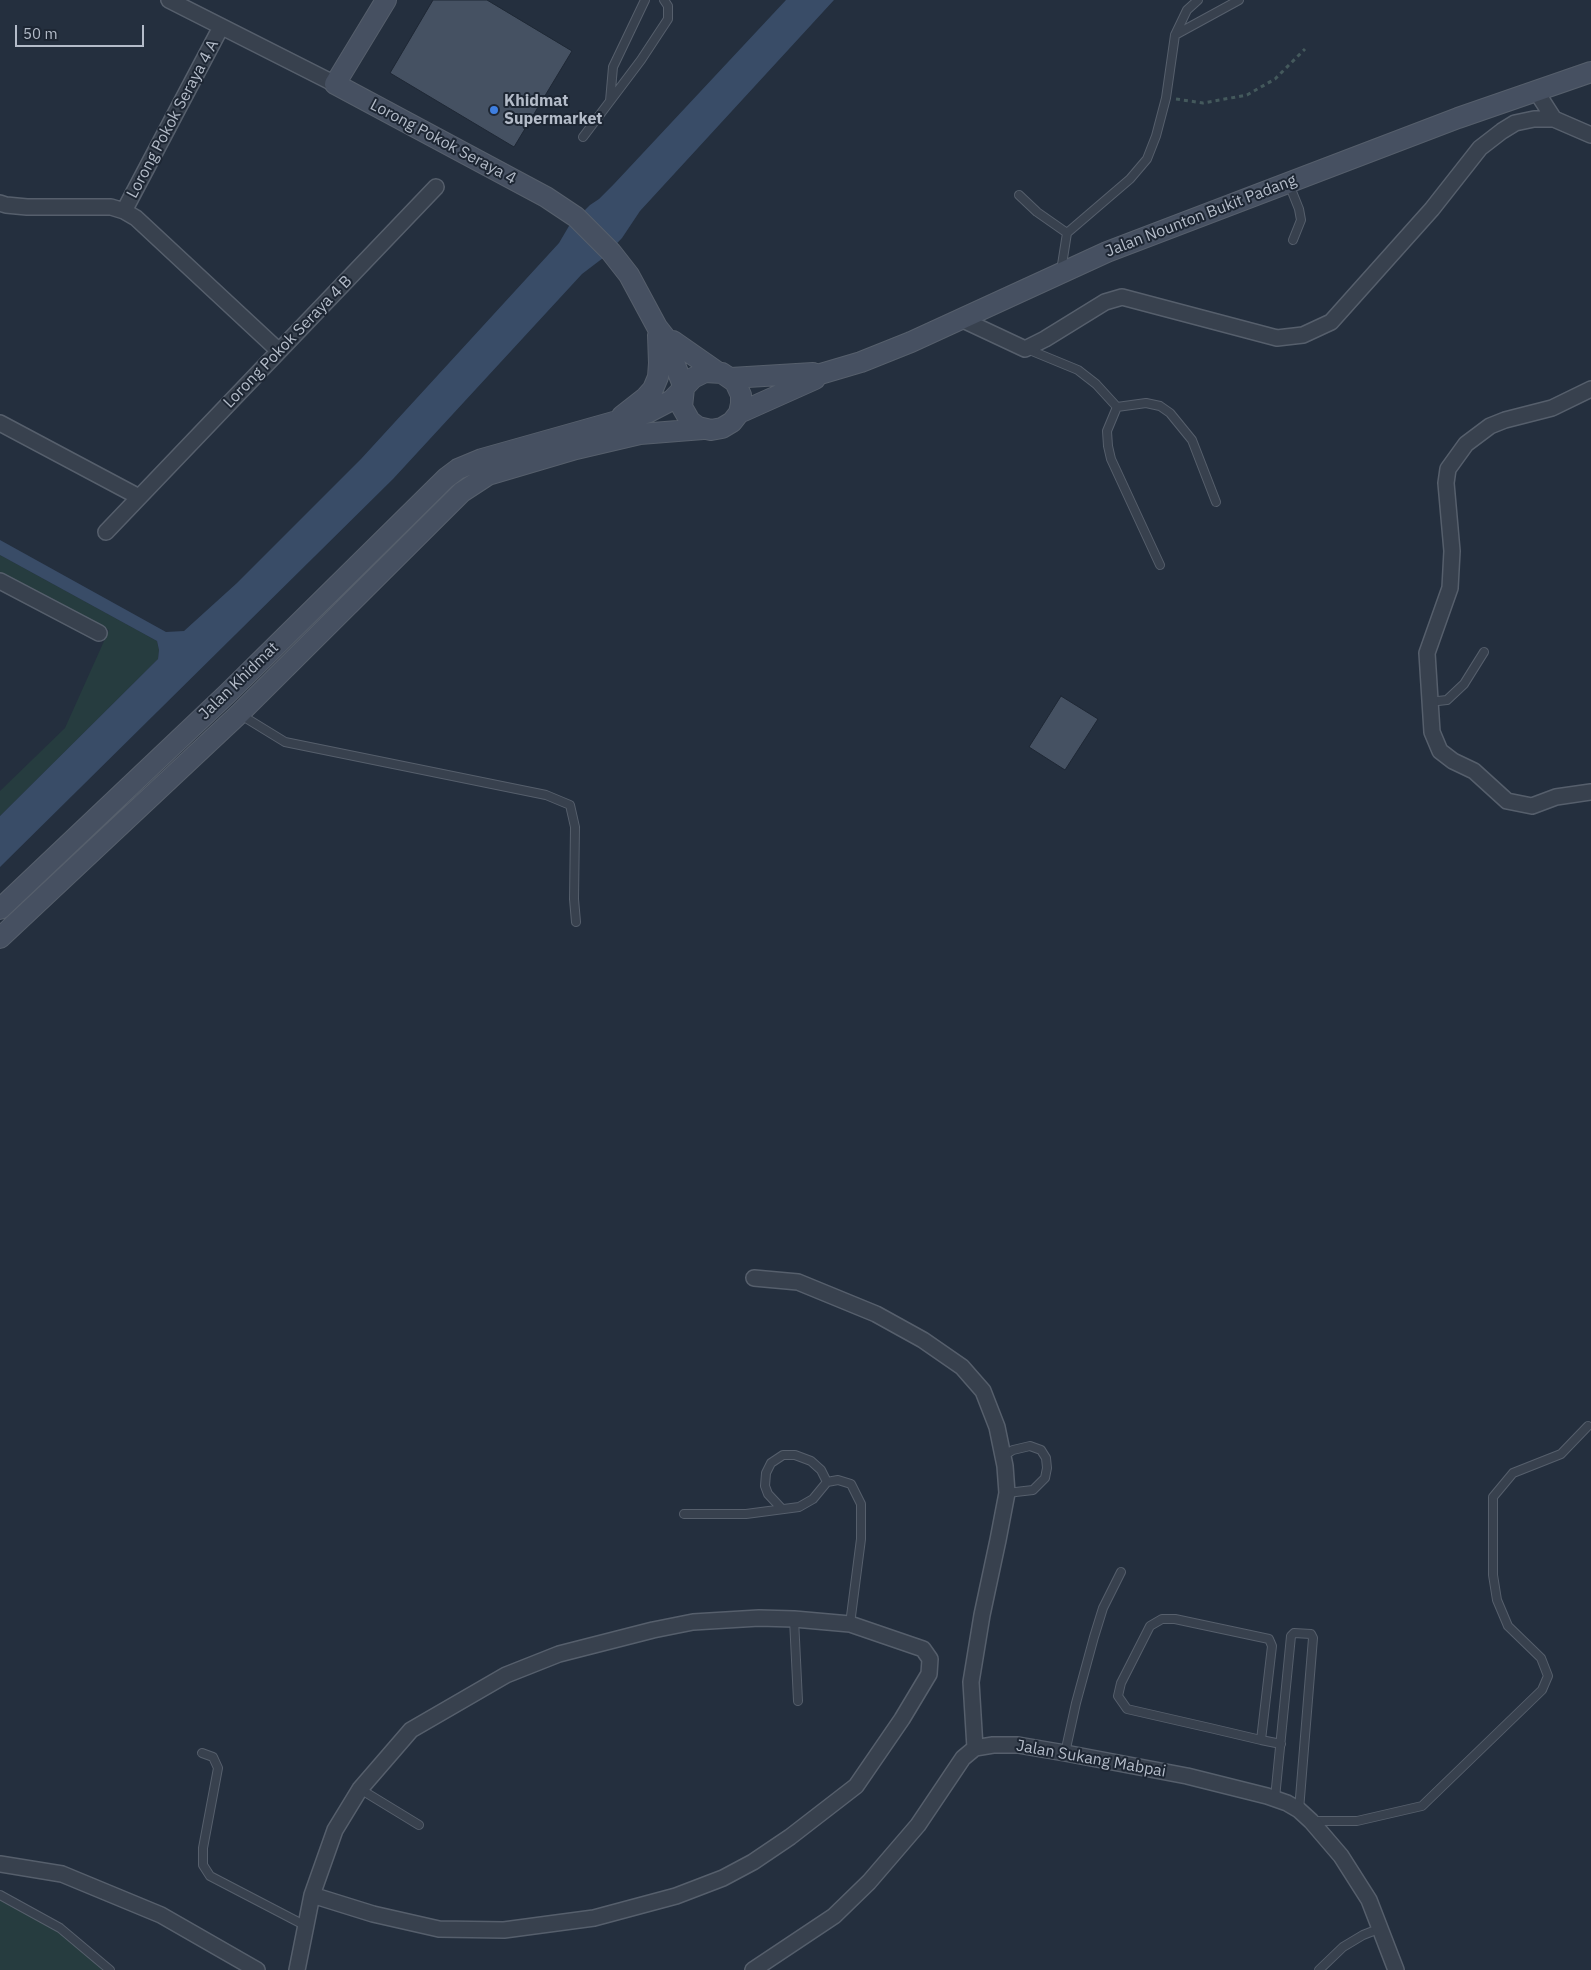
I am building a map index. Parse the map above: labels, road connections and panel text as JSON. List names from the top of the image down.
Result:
{
  "streets": {
    "street": [
      "Lorong Pokok Seraya 4 A",
      "Lorong Pokok Seraya 4",
      "Jalan Nounton Bukit Padang",
      "Lorong Pokok Seraya 4 B",
      "Jalan Khidmat",
      "Jalan Sukang Mabpai"
    ]
  },
  "crossings": [
    ["Lorong Pokok Seraya 4 A", "Lorong Pokok Seraya 4"],
    ["Lorong Pokok Seraya 4 A", "Lorong Pokok Seraya 4 B"],
    ["Lorong Pokok Seraya 4", "Jalan Nounton Bukit Padang"],
    ["Lorong Pokok Seraya 4", "Jalan Khidmat"],
    ["Jalan Nounton Bukit Padang", "Jalan Khidmat"]
  ],
  "places": ["Khidmat Supermarket"],
  "scale_bar": "50 m"
}
